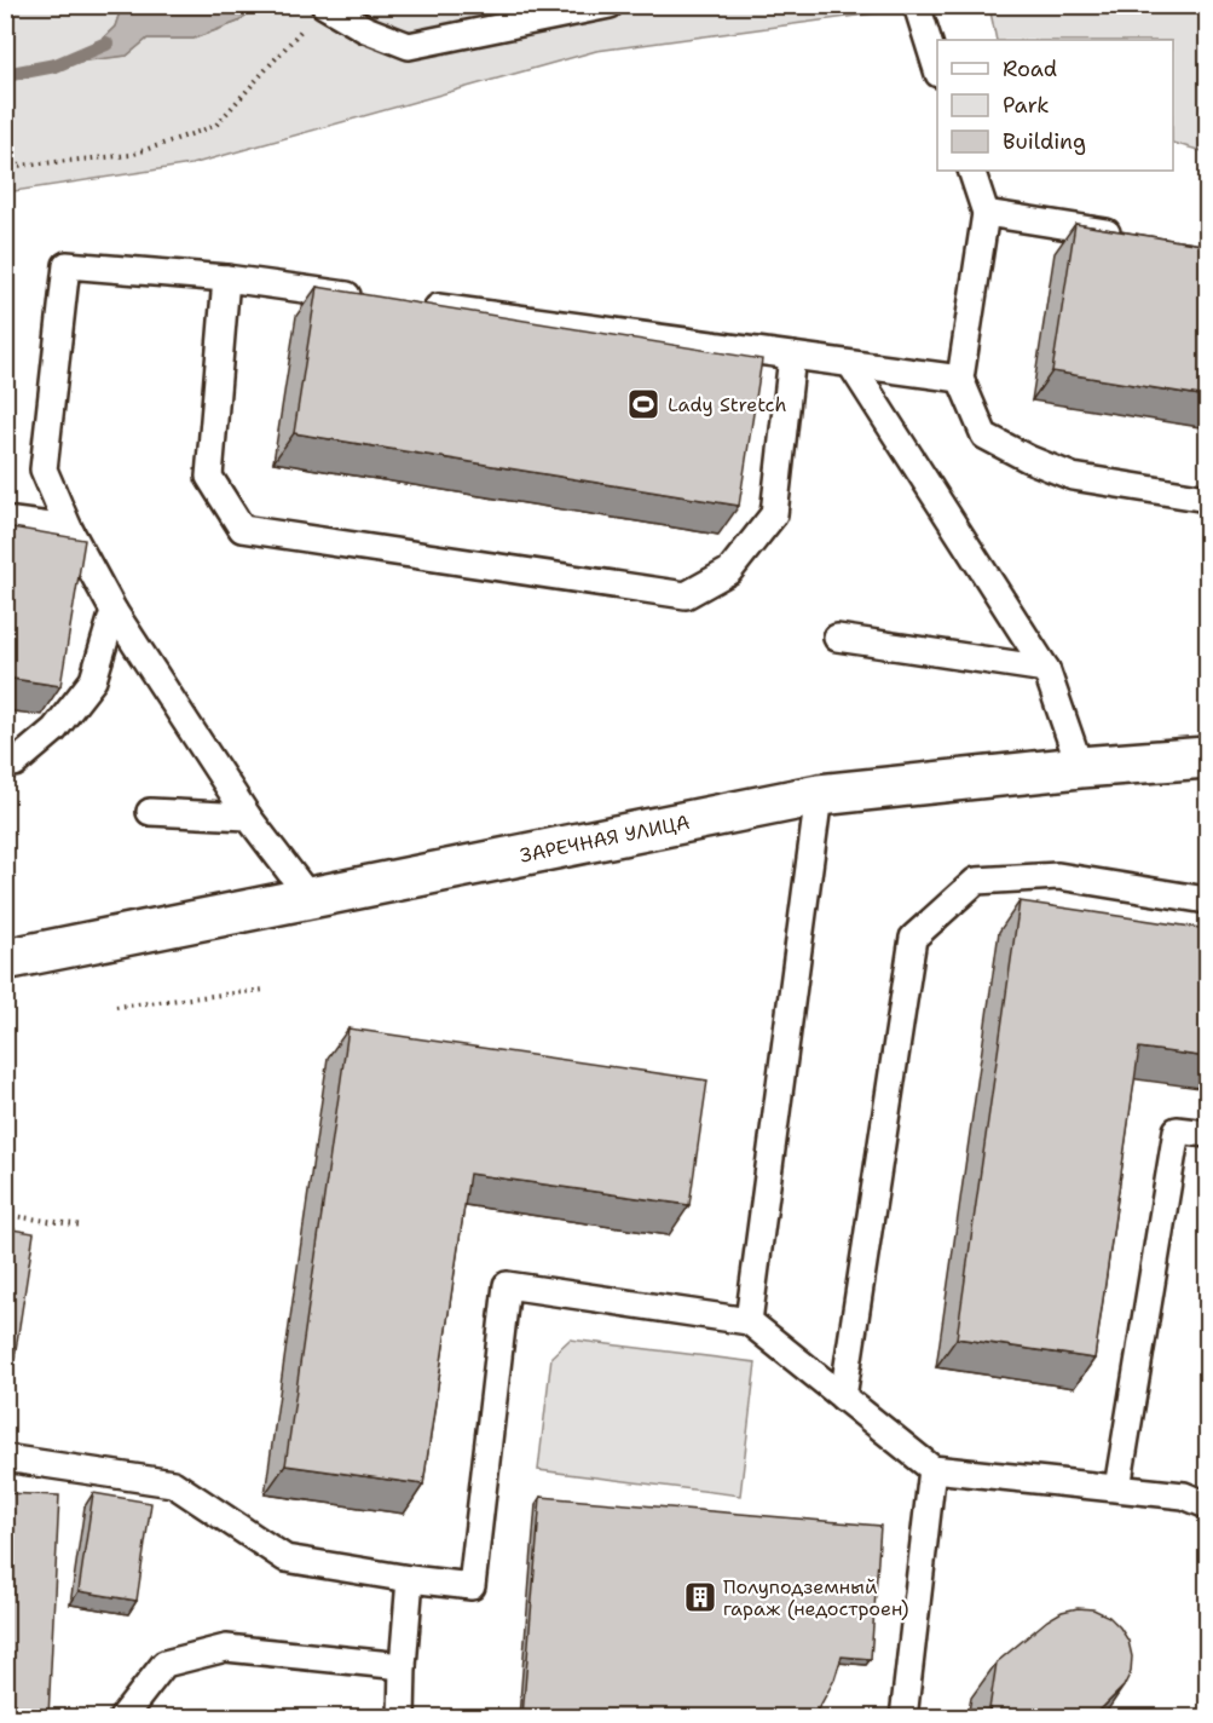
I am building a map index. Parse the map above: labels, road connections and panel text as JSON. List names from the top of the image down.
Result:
{
  "streets": {
    "street": ["ЗАРЕЧНАЯ УЛИЦА"]
  },
  "places": {
    "sports": ["Lady Stretch"],
    "building": ["Полуподземный гараж (недостроен)"]
  },
  "legend": ["Road", "Park", "Building"]
}
